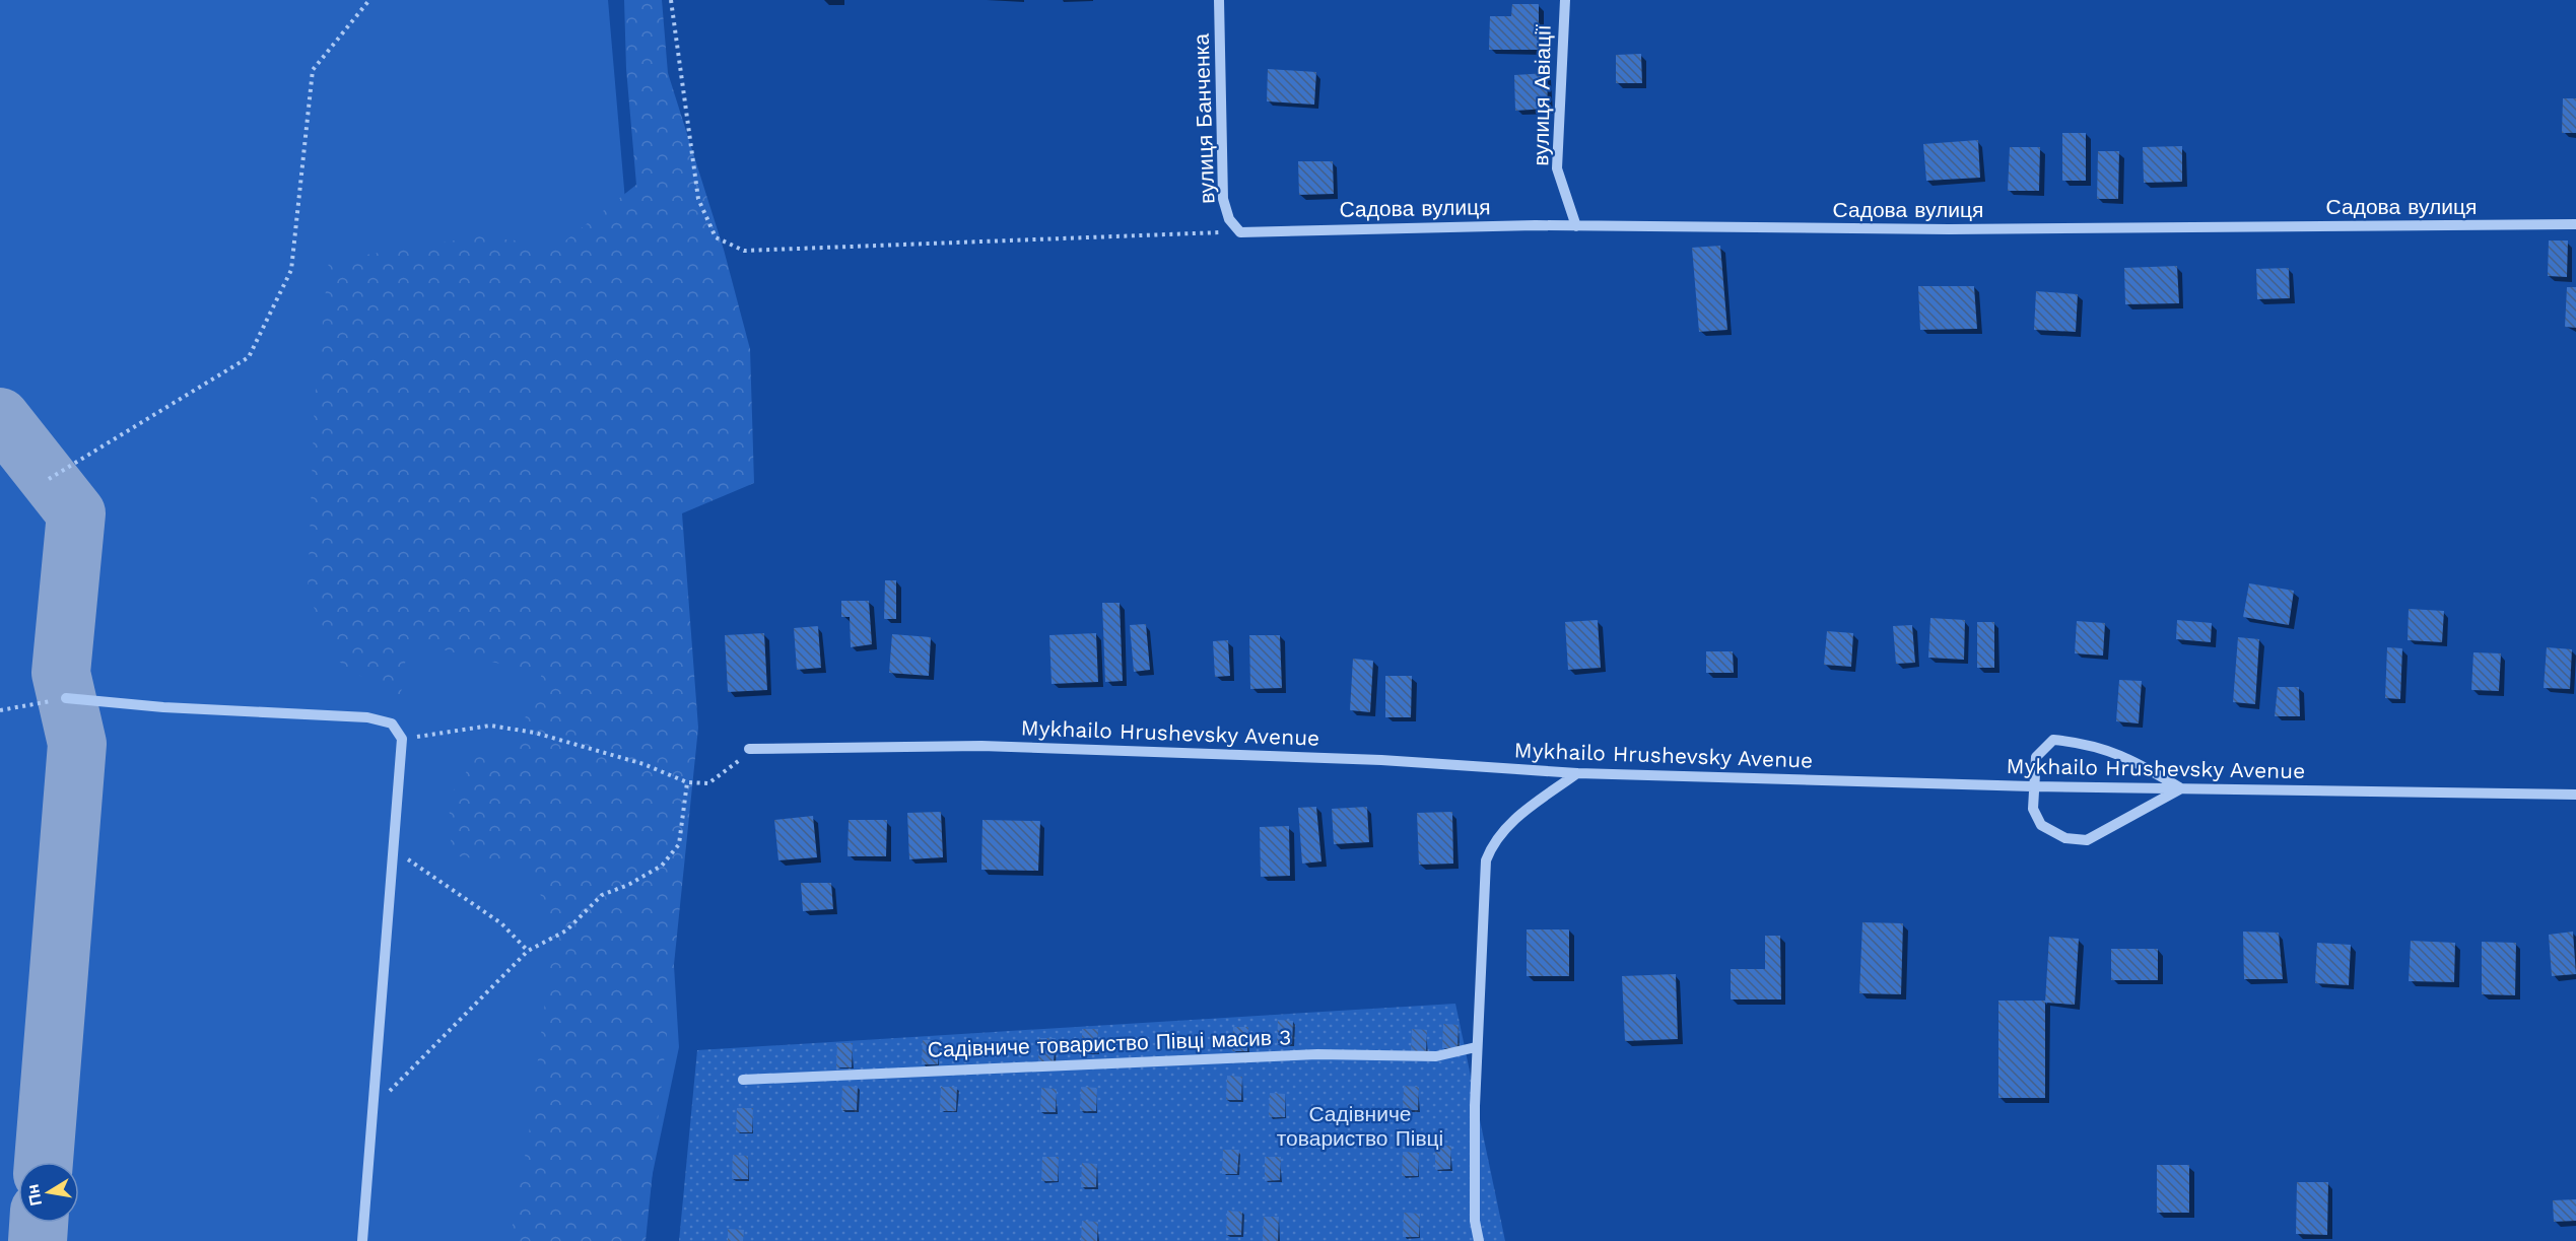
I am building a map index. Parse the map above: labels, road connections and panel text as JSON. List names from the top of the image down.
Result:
{
  "streets": {
    "street": [
      "вулиця Авіації",
      "вулиця Банченка",
      "Садова вулиця",
      "Mykhailo Hrushevsky Avenue",
      "Садівниче товариство Півці масив 3"
    ]
  },
  "crossings": [
    ["вулиця Авіації", "Садова вулиця"],
    ["вулиця Банченка", "Садова вулиця"]
  ],
  "parks": ["Садівниче товариство Півці"],
  "north": "left"
}
